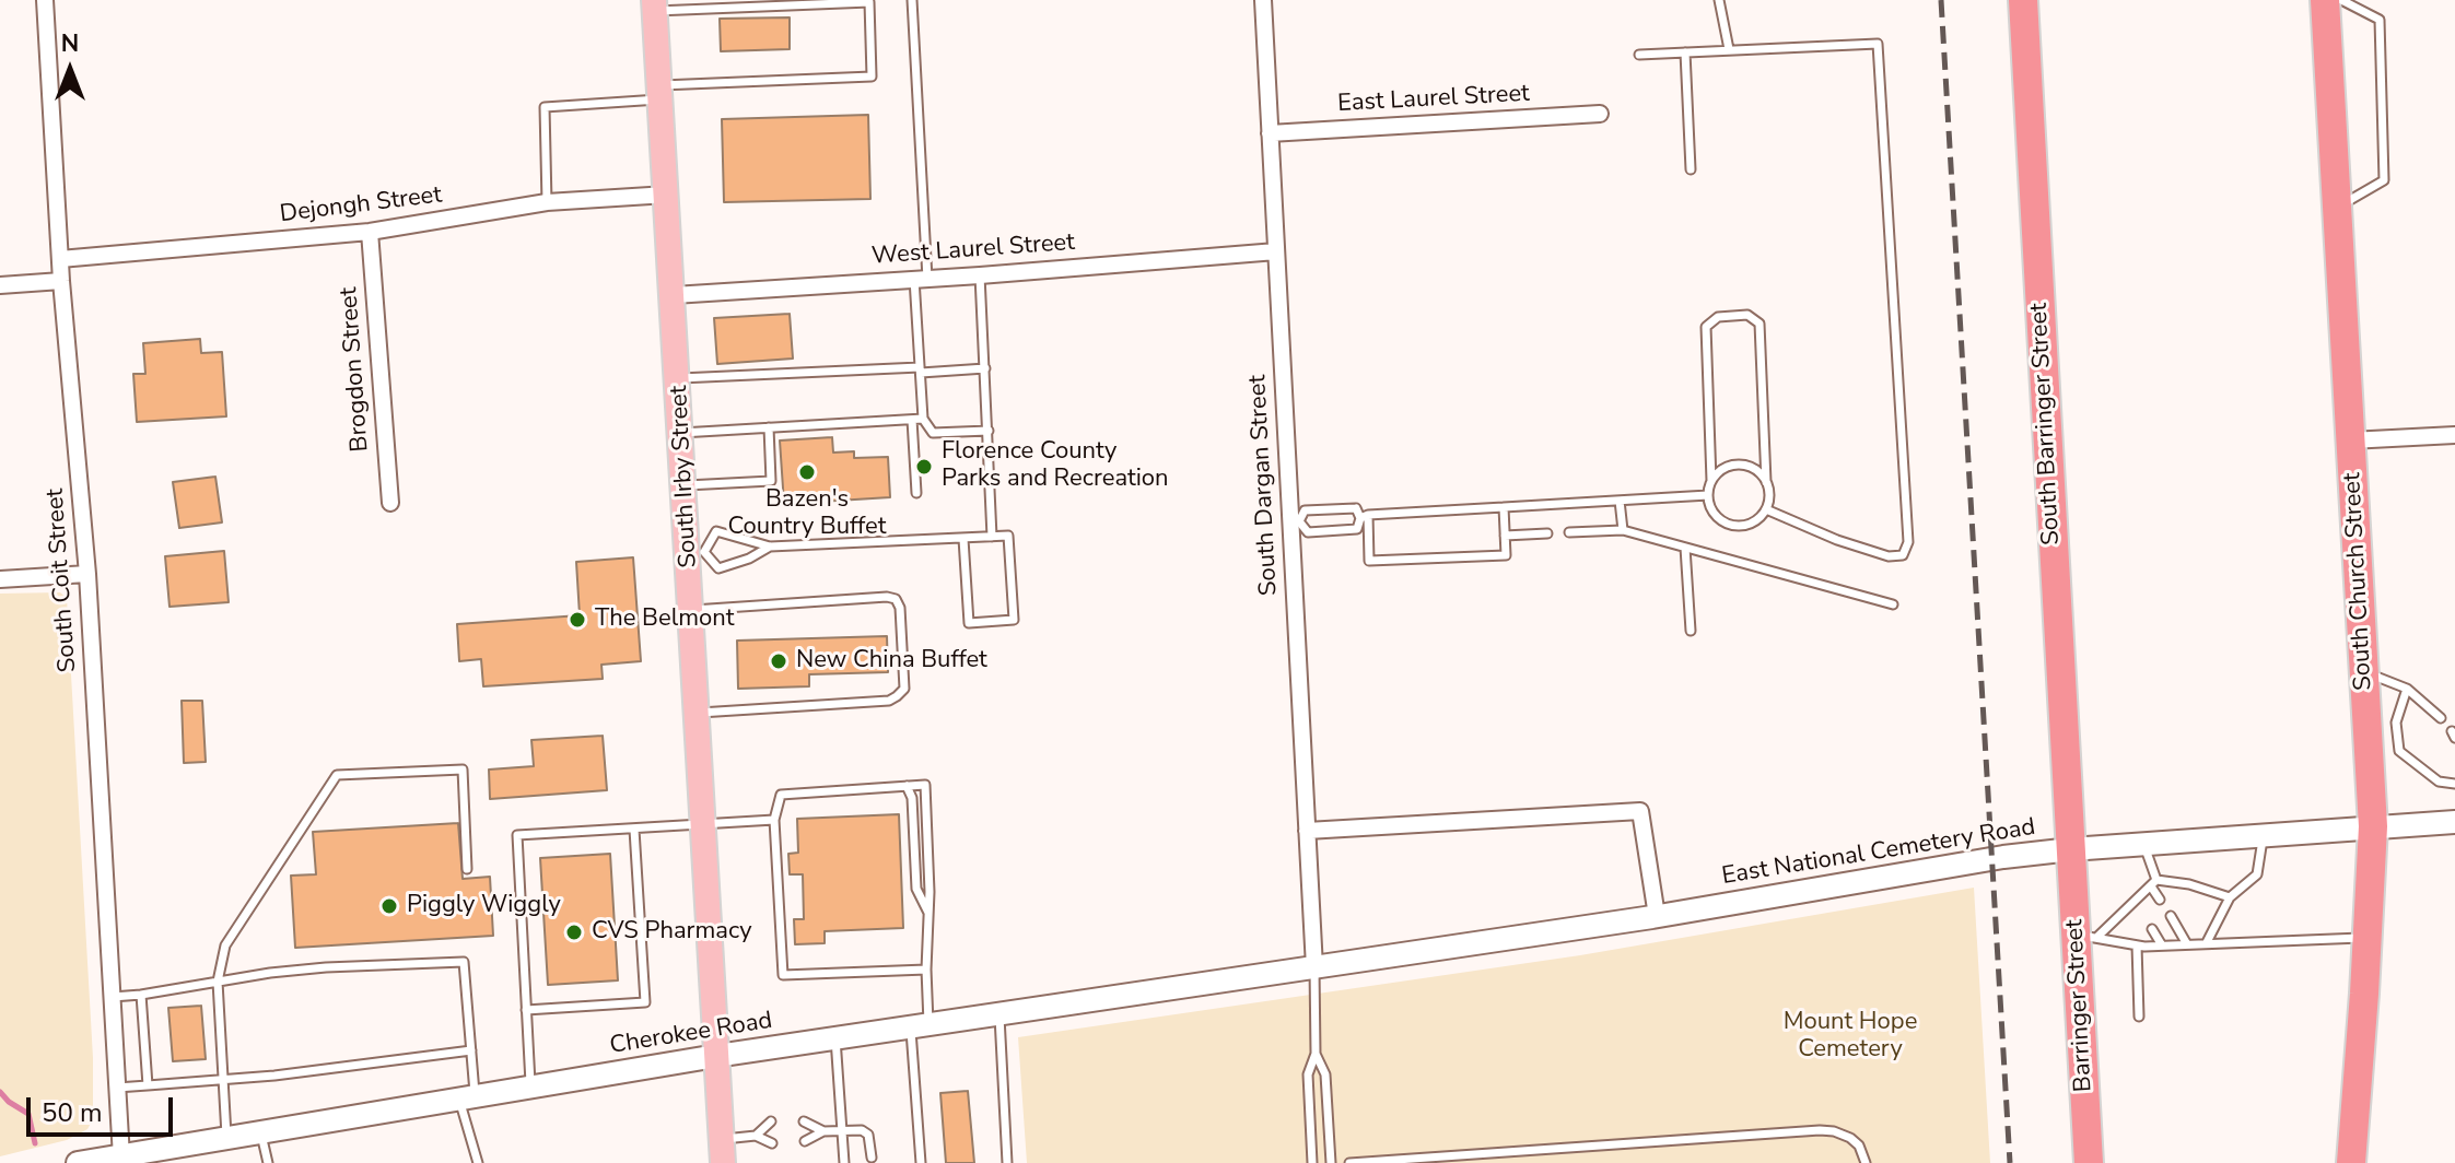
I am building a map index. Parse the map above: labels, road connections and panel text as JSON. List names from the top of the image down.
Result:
{
  "streets": {
    "highway": ["South Barringer Street", "South Church Street", "Barringer Street"],
    "main road": ["South Irby Street"],
    "street": [
      "East Laurel Street",
      "Dejongh Street",
      "West Laurel Street",
      "Brogdon Street",
      "South Dargan Street",
      "South Coit Street",
      "East National Cemetery Road",
      "Cherokee Road"
    ]
  },
  "crossings": [
    ["East Laurel Street", "South Dargan Street"],
    ["Dejongh Street", "Brogdon Street"],
    ["Dejongh Street", "South Irby Street"],
    ["Dejongh Street", "South Coit Street"],
    ["West Laurel Street", "South Irby Street"],
    ["West Laurel Street", "South Dargan Street"],
    ["South Barringer Street", "East National Cemetery Road"],
    ["South Barringer Street", "Barringer Street"],
    ["South Irby Street", "Cherokee Road"],
    ["South Dargan Street", "East National Cemetery Road"],
    ["South Dargan Street", "Cherokee Road"],
    ["South Coit Street", "Cherokee Road"],
    ["South Church Street", "East National Cemetery Road"],
    ["East National Cemetery Road", "Barringer Street"],
    ["East National Cemetery Road", "Cherokee Road"]
  ],
  "parks": ["Mount Hope Cemetery"],
  "places": [
    "Florence County Parks and Recreation",
    "Bazen's Country Buffet",
    "The Belmont",
    "New China Buffet",
    "Piggly Wiggly",
    "CVS Pharmacy"
  ],
  "scale_bar": "50 m",
  "north": "top"
}
